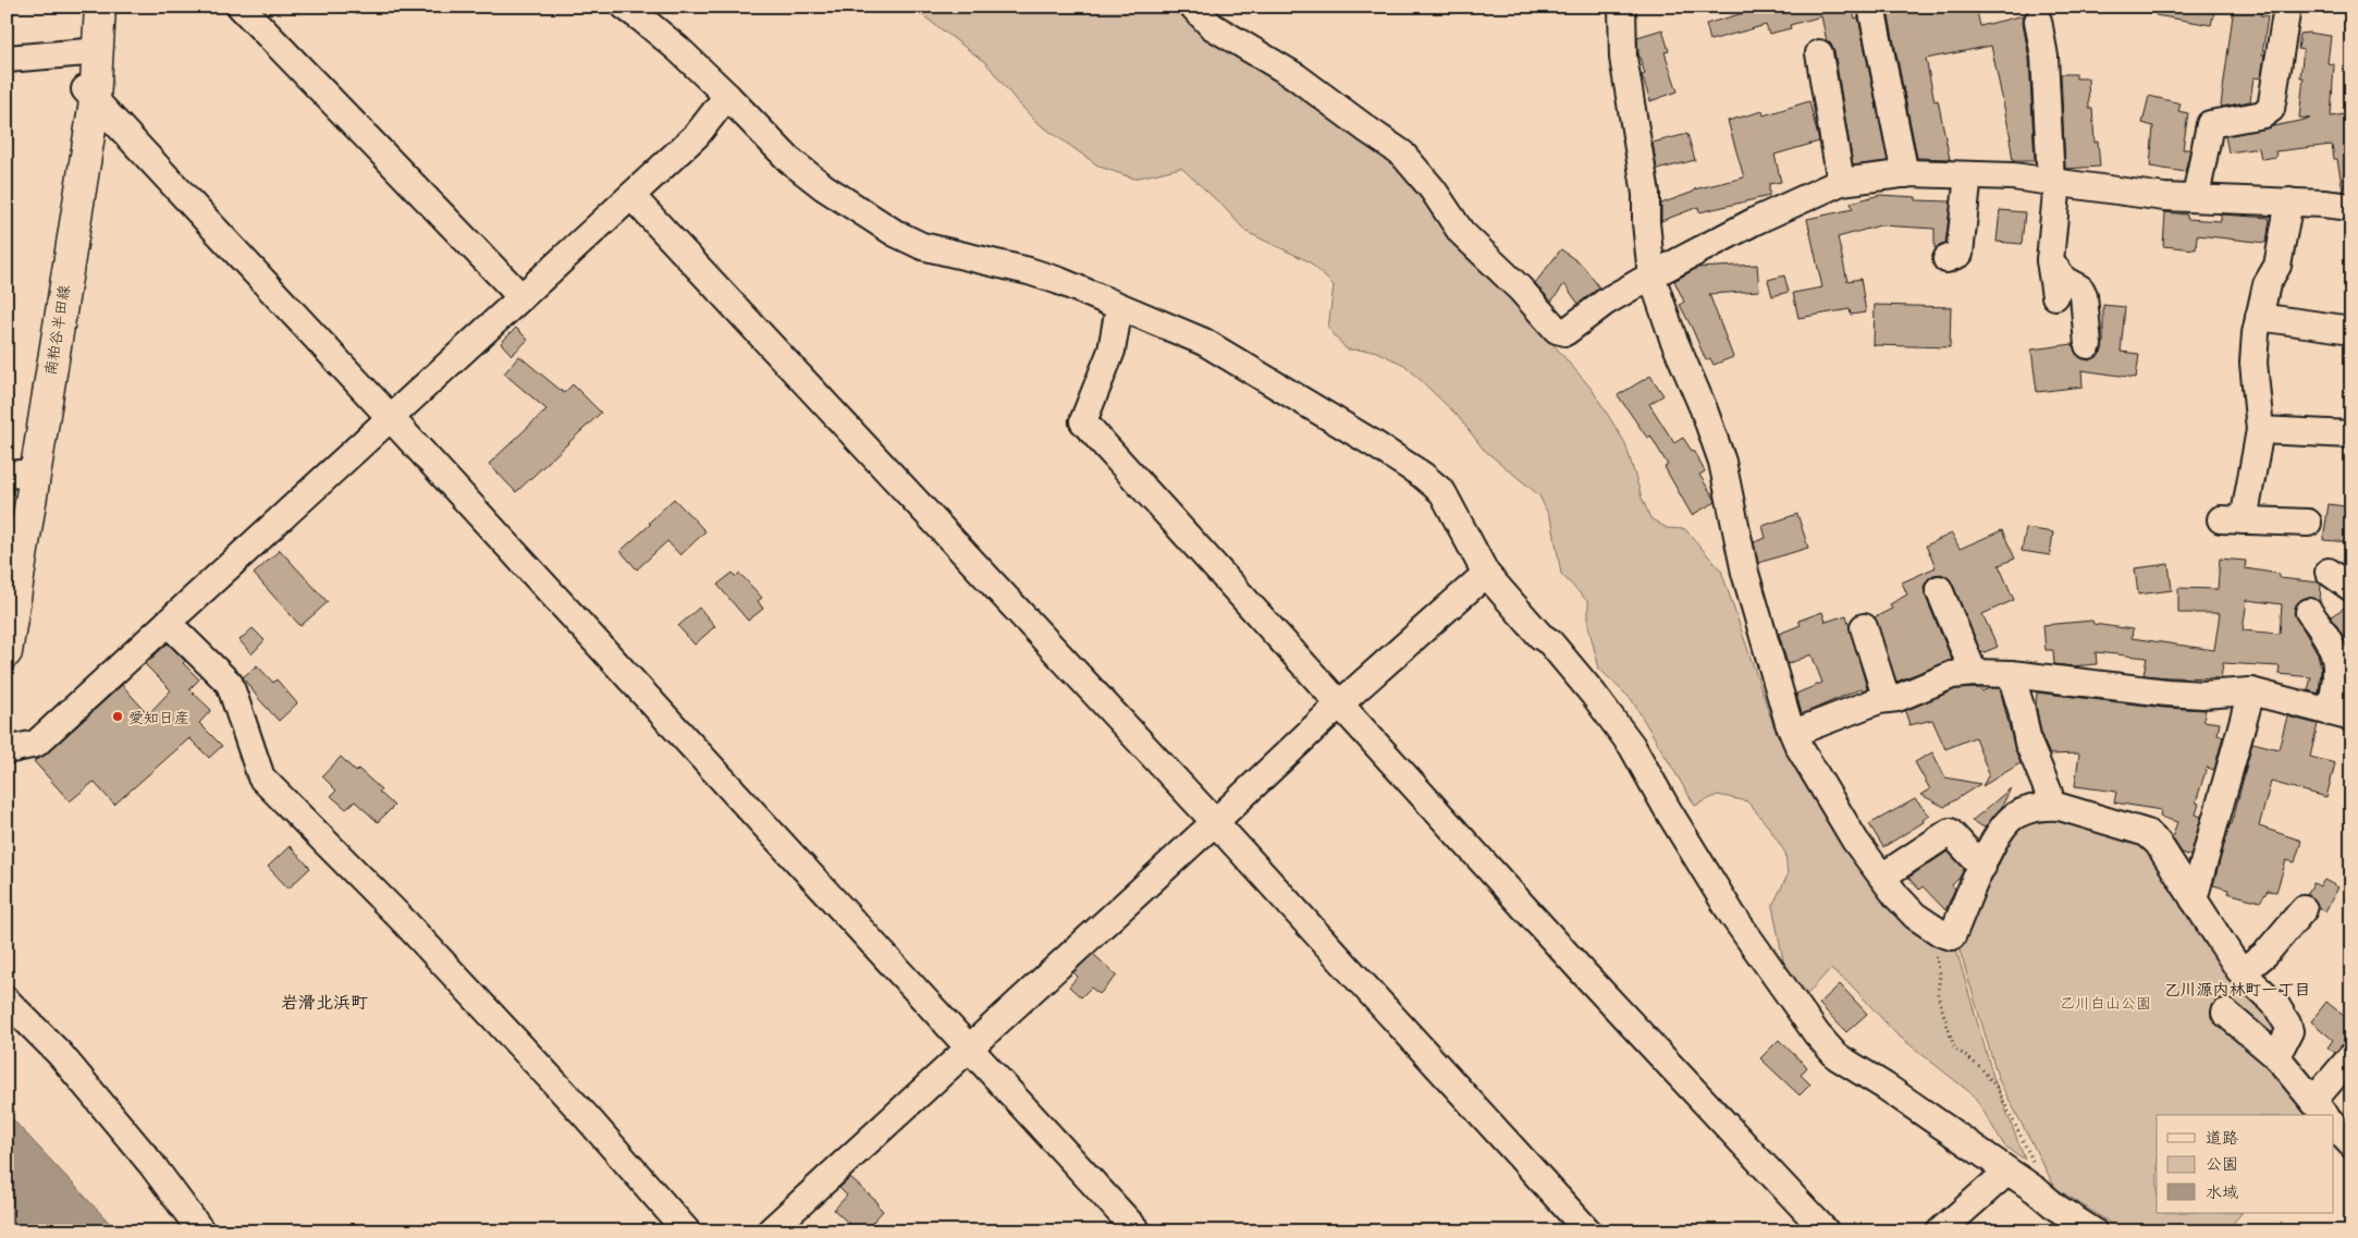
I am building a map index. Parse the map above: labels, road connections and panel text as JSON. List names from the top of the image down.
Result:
{
  "streets": {
    "main road": ["南粕谷半田線"]
  },
  "districts": ["乙川源内林町一丁目", "岩滑北浜町"],
  "parks": ["乙川白山公園"],
  "places": ["愛知日産"],
  "legend": ["道路", "公園", "水域"]
}
